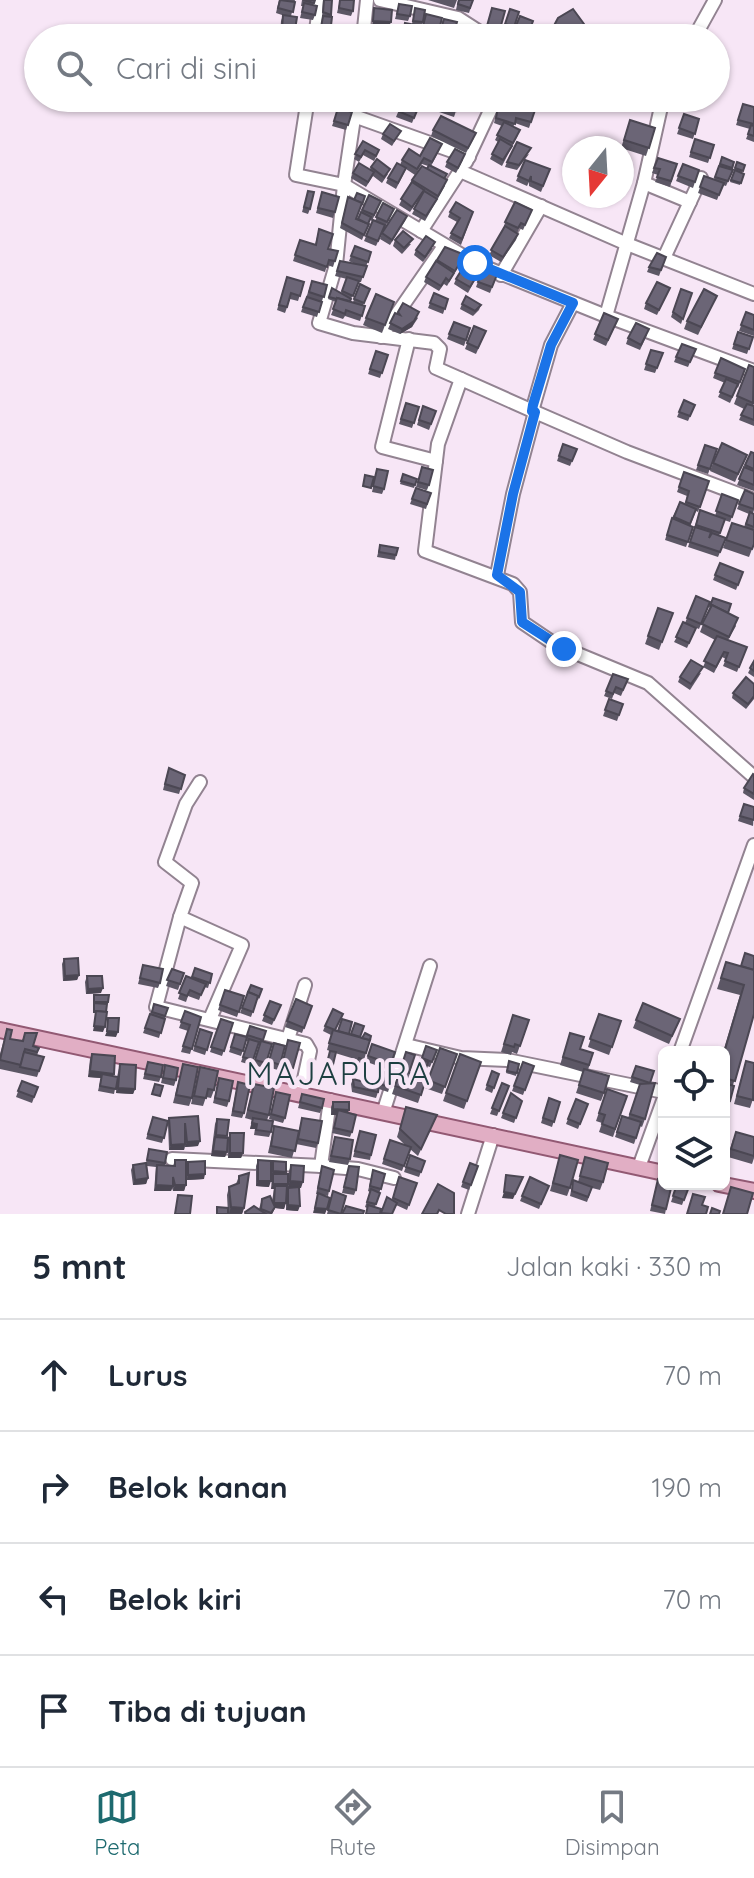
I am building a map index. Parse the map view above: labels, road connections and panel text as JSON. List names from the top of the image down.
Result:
{
  "districts": ["MAJAPURA"],
  "north": "bottom",
  "page": {
    "search": "Cari di sini",
    "heading": ["5 mnt", "Jalan kaki · 330 m"],
    "list": [
      ["Lurus", "70 m"],
      ["Belok kanan", "190 m"],
      ["Belok kiri", "70 m"],
      "Tiba di tujuan"
    ],
    "nav": ["Peta", "Rute", "Disimpan"]
  }
}
